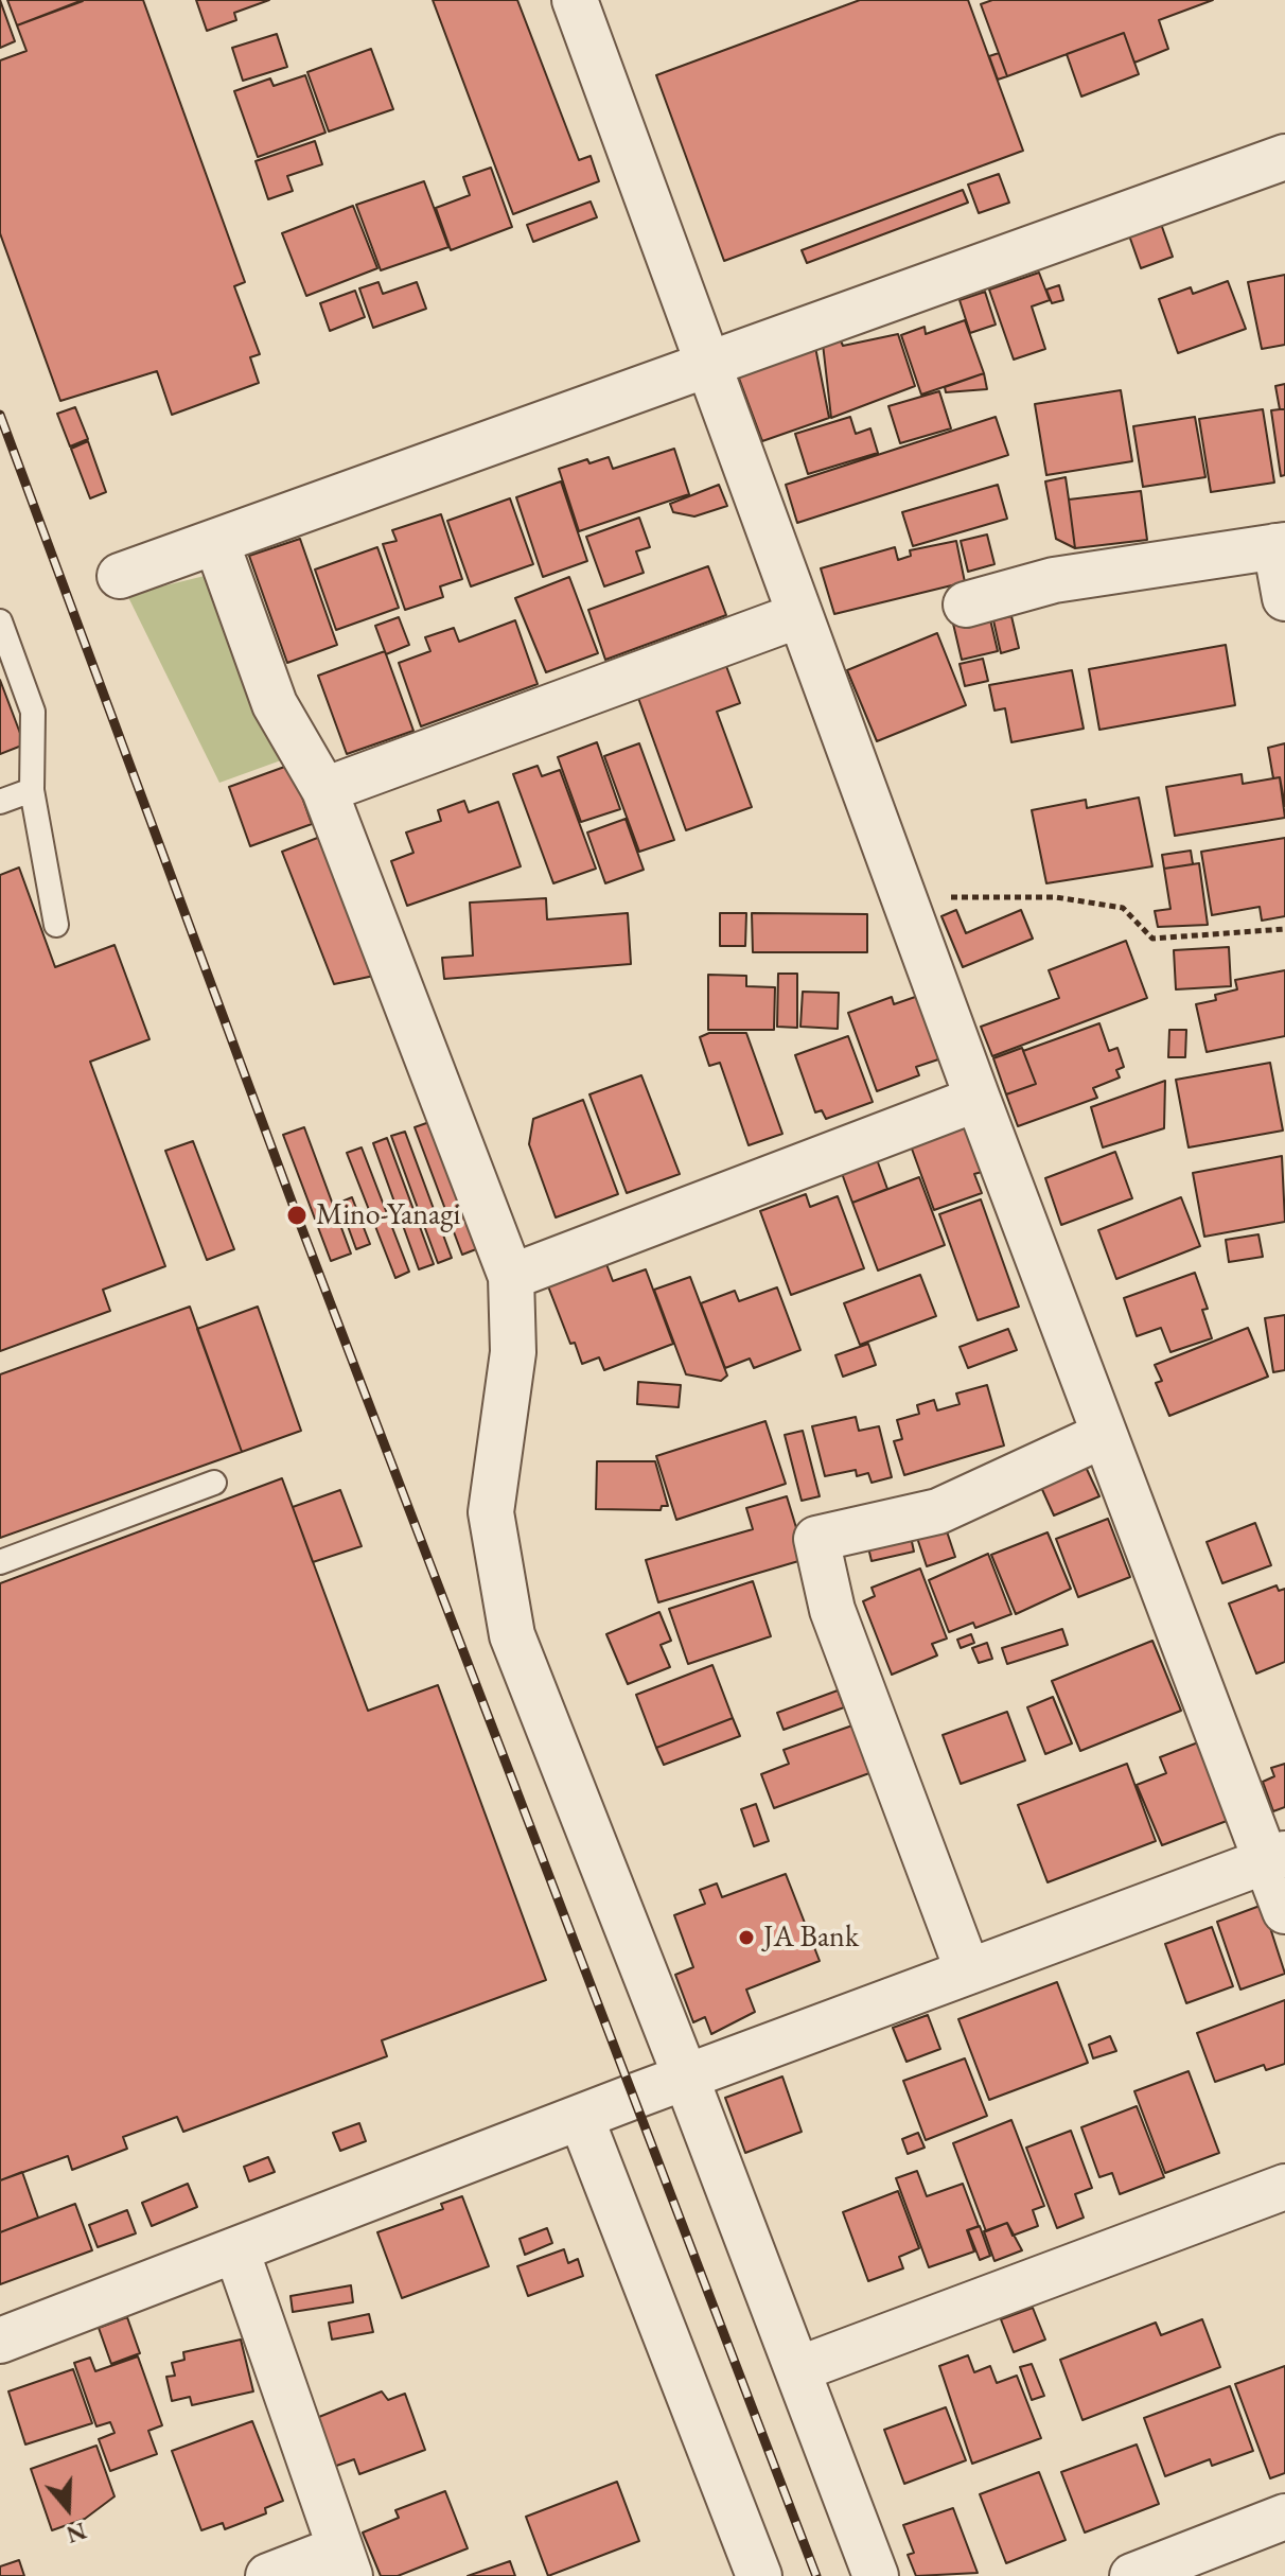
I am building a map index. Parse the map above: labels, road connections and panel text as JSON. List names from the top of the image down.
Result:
{
  "places": ["Mino-Yanagi", "JA Bank"],
  "north": "bottom"
}
